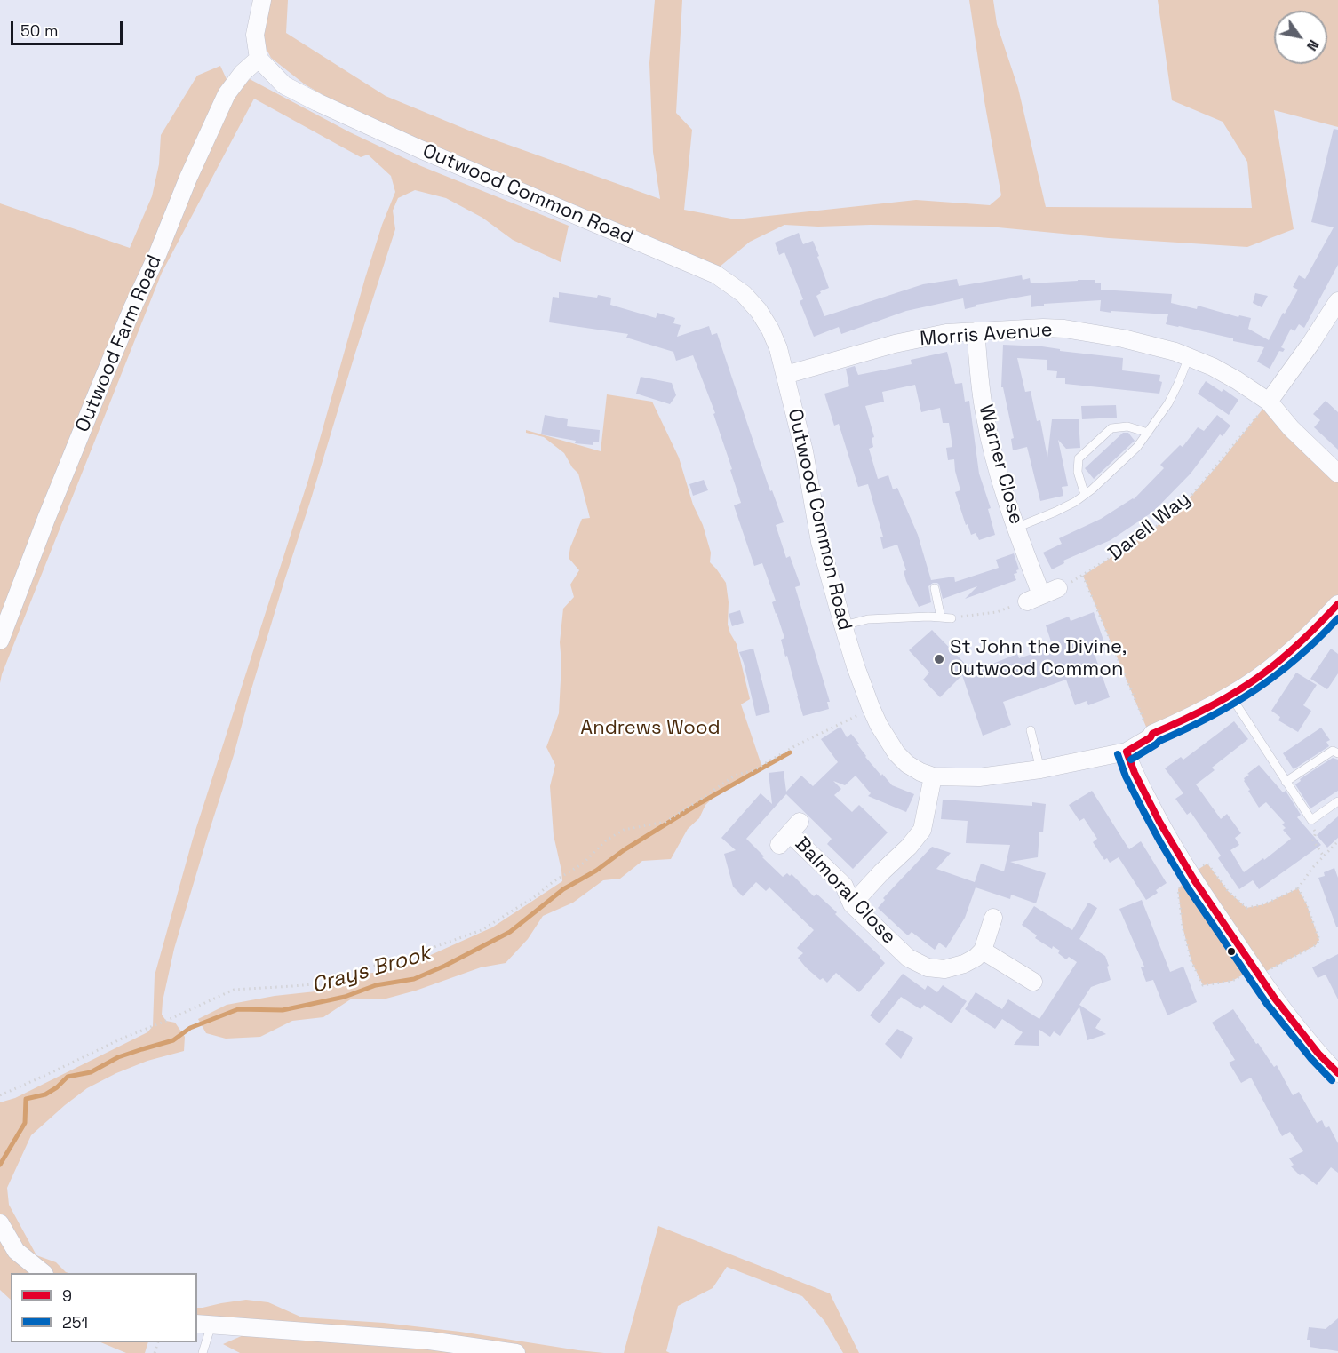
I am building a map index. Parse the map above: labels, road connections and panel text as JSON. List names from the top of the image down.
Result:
{
  "streets": {
    "street": [
      "Outwood Common Road",
      "Morris Avenue",
      "Outwood Farm Road",
      "Warner Close",
      "Balmoral Close"
    ],
    "path": ["Darell Way"]
  },
  "crossings": [
    ["Outwood Common Road", "Morris Avenue"],
    ["Outwood Common Road", "Outwood Farm Road"],
    ["Morris Avenue", "Warner Close"],
    ["Morris Avenue", "Darell Way"]
  ],
  "water": ["Crays Brook"],
  "parks": ["Andrews Wood"],
  "places": ["St John the Divine, Outwood Common"],
  "lines": ["transit line 9", "transit line 251"],
  "legend": ["9", "251"],
  "scale_bar": "50 m",
  "north": "bottom right"
}
